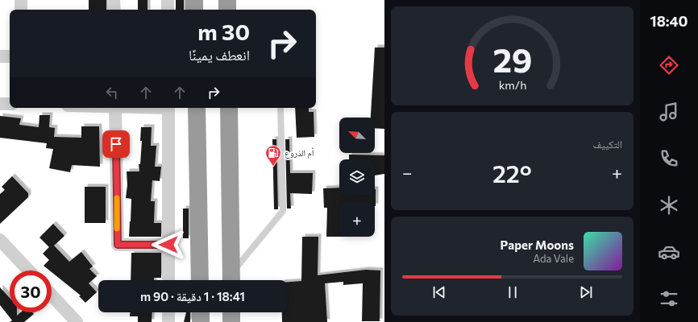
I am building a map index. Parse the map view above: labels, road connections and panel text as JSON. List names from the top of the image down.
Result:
{
  "places": {
    "fuel station": ["أم الذروع"]
  },
  "north": "top left",
  "page": {
    "tabs": "18:40",
    "turn": ["30 m", "انعطف يمينًا"],
    "tile": "التكييف",
    "map_buttons": "+",
    "heat": ["−", "22°", "+"],
    "song": ["Paper Moons", "Ada Vale"],
    "limit": "30",
    "trip": "18:41 · 1 دقيقة · 90 m",
    "gauge": ["29", "km/h"]
  }
}
